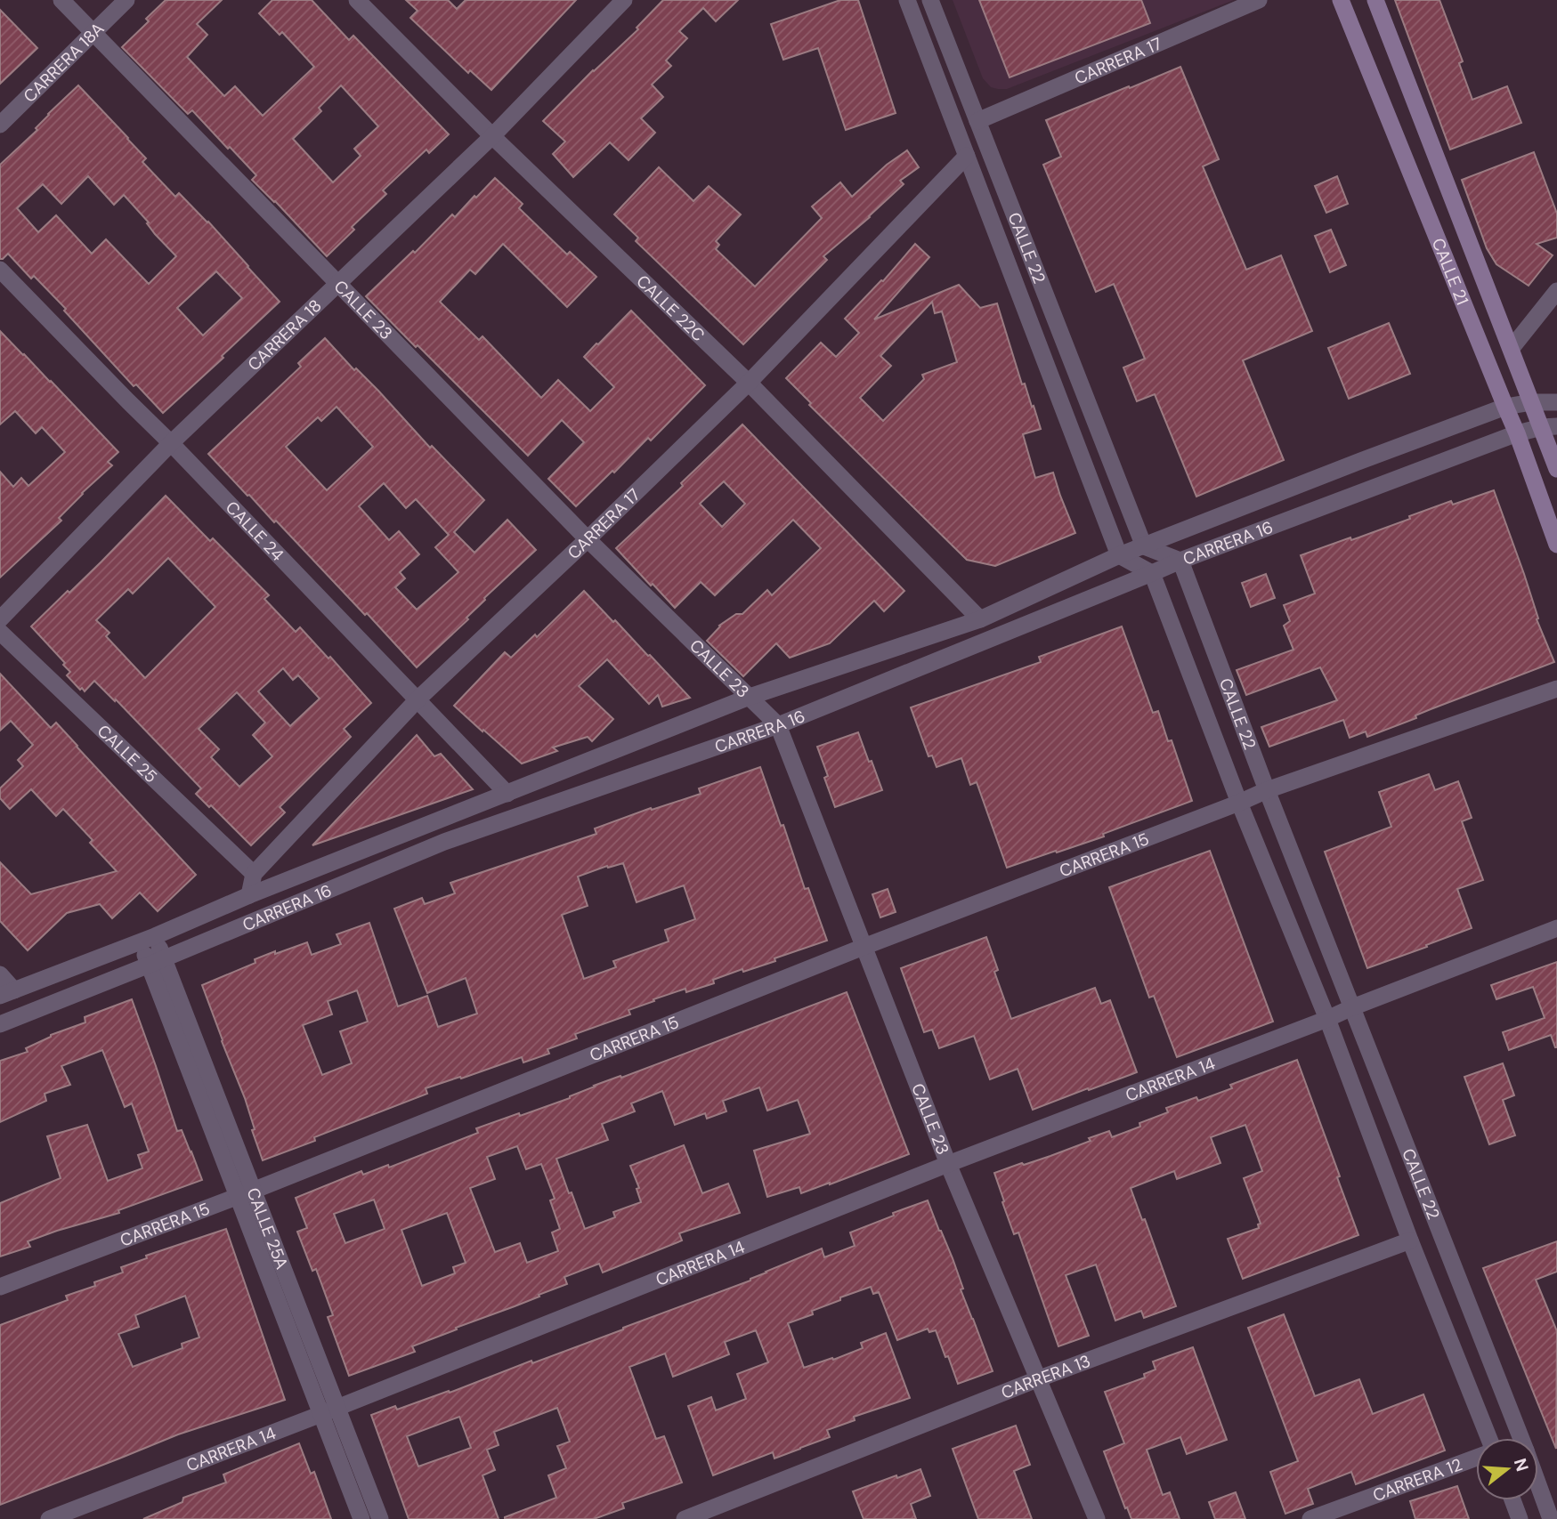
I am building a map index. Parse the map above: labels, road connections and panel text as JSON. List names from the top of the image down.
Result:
{
  "streets": {
    "main road": ["CALLE 21"],
    "street": [
      "CARRERA 17",
      "CARRERA 18A",
      "CALLE 22",
      "CALLE 22C",
      "CALLE 23",
      "CARRERA 18",
      "CALLE 24",
      "CARRERA 16",
      "CALLE 25",
      "CARRERA 15",
      "CARRERA 14",
      "CALLE 25A",
      "CARRERA 13",
      "CARRERA 12"
    ]
  },
  "crossings": [
    ["CARRERA 17", "CALLE 22"],
    ["CARRERA 17", "CALLE 22C"],
    ["CARRERA 17", "CALLE 23"],
    ["CARRERA 17", "CALLE 24"],
    ["CARRERA 17", "CALLE 25"],
    ["CARRERA 18A", "CALLE 23"],
    ["CALLE 22", "CARRERA 16"],
    ["CALLE 22", "CARRERA 15"],
    ["CALLE 22", "CARRERA 14"],
    ["CALLE 22", "CARRERA 13"],
    ["CALLE 21", "CARRERA 16"],
    ["CALLE 22C", "CARRERA 18"],
    ["CALLE 22C", "CARRERA 16"],
    ["CALLE 23", "CARRERA 18"],
    ["CALLE 23", "CARRERA 16"],
    ["CALLE 23", "CARRERA 15"],
    ["CALLE 23", "CARRERA 14"],
    ["CALLE 23", "CARRERA 13"],
    ["CARRERA 18", "CALLE 24"],
    ["CALLE 24", "CARRERA 16"],
    ["CARRERA 16", "CALLE 25A"],
    ["CARRERA 15", "CALLE 25A"],
    ["CARRERA 14", "CALLE 25A"]
  ],
  "north": "right"
}
